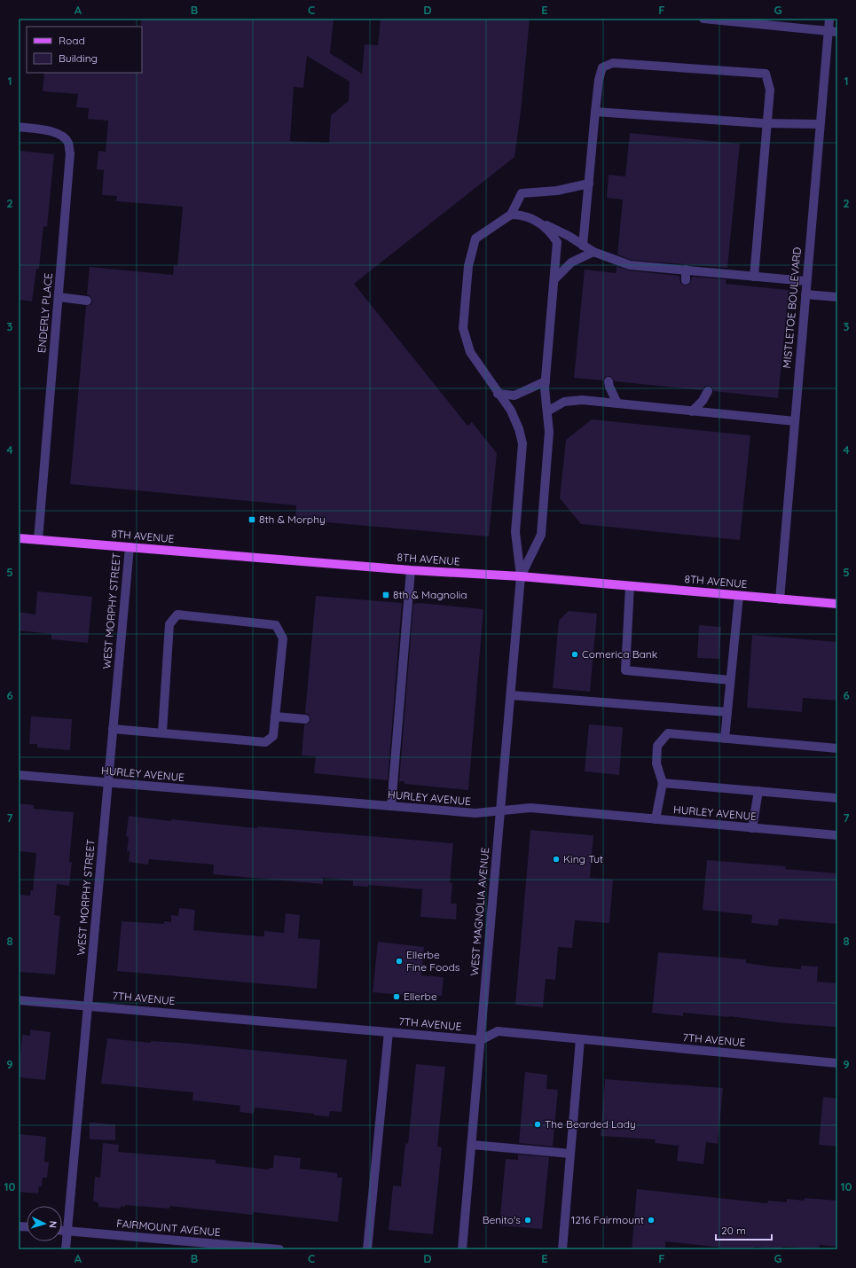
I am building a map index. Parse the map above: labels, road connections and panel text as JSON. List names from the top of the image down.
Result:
{
  "streets": {
    "main road": ["8TH AVENUE"],
    "street": [
      "MISTLETOE BOULEVARD",
      "ENDERLY PLACE",
      "WEST MORPHY STREET",
      "HURLEY AVENUE",
      "WEST MAGNOLIA AVENUE",
      "7TH AVENUE",
      "FAIRMOUNT AVENUE"
    ]
  },
  "crossings": [
    ["MISTLETOE BOULEVARD", "8TH AVENUE"],
    ["ENDERLY PLACE", "8TH AVENUE"],
    ["8TH AVENUE", "WEST MORPHY STREET"],
    ["8TH AVENUE", "WEST MAGNOLIA AVENUE"],
    ["WEST MORPHY STREET", "HURLEY AVENUE"],
    ["WEST MORPHY STREET", "7TH AVENUE"],
    ["WEST MORPHY STREET", "FAIRMOUNT AVENUE"],
    ["HURLEY AVENUE", "WEST MAGNOLIA AVENUE"],
    ["WEST MAGNOLIA AVENUE", "7TH AVENUE"]
  ],
  "places": {
    "transit": ["8th & Morphy", "8th & Magnolia"],
    "other": [
      "Comerica Bank",
      "King Tut",
      "Ellerbe Fine Foods",
      "Ellerbe",
      "The Bearded Lady",
      "Benito's",
      "1216 Fairmount"
    ]
  },
  "legend": ["Road", "Building"],
  "scale_bar": "20 m",
  "north": "right",
  "grid": {
    "columns": [
      "A",
      "B",
      "C",
      "D",
      "E",
      "F",
      "G"
    ],
    "rows": [
      "1",
      "2",
      "3",
      "4",
      "5",
      "6",
      "7",
      "8",
      "9",
      "10"
    ]
  }
}
